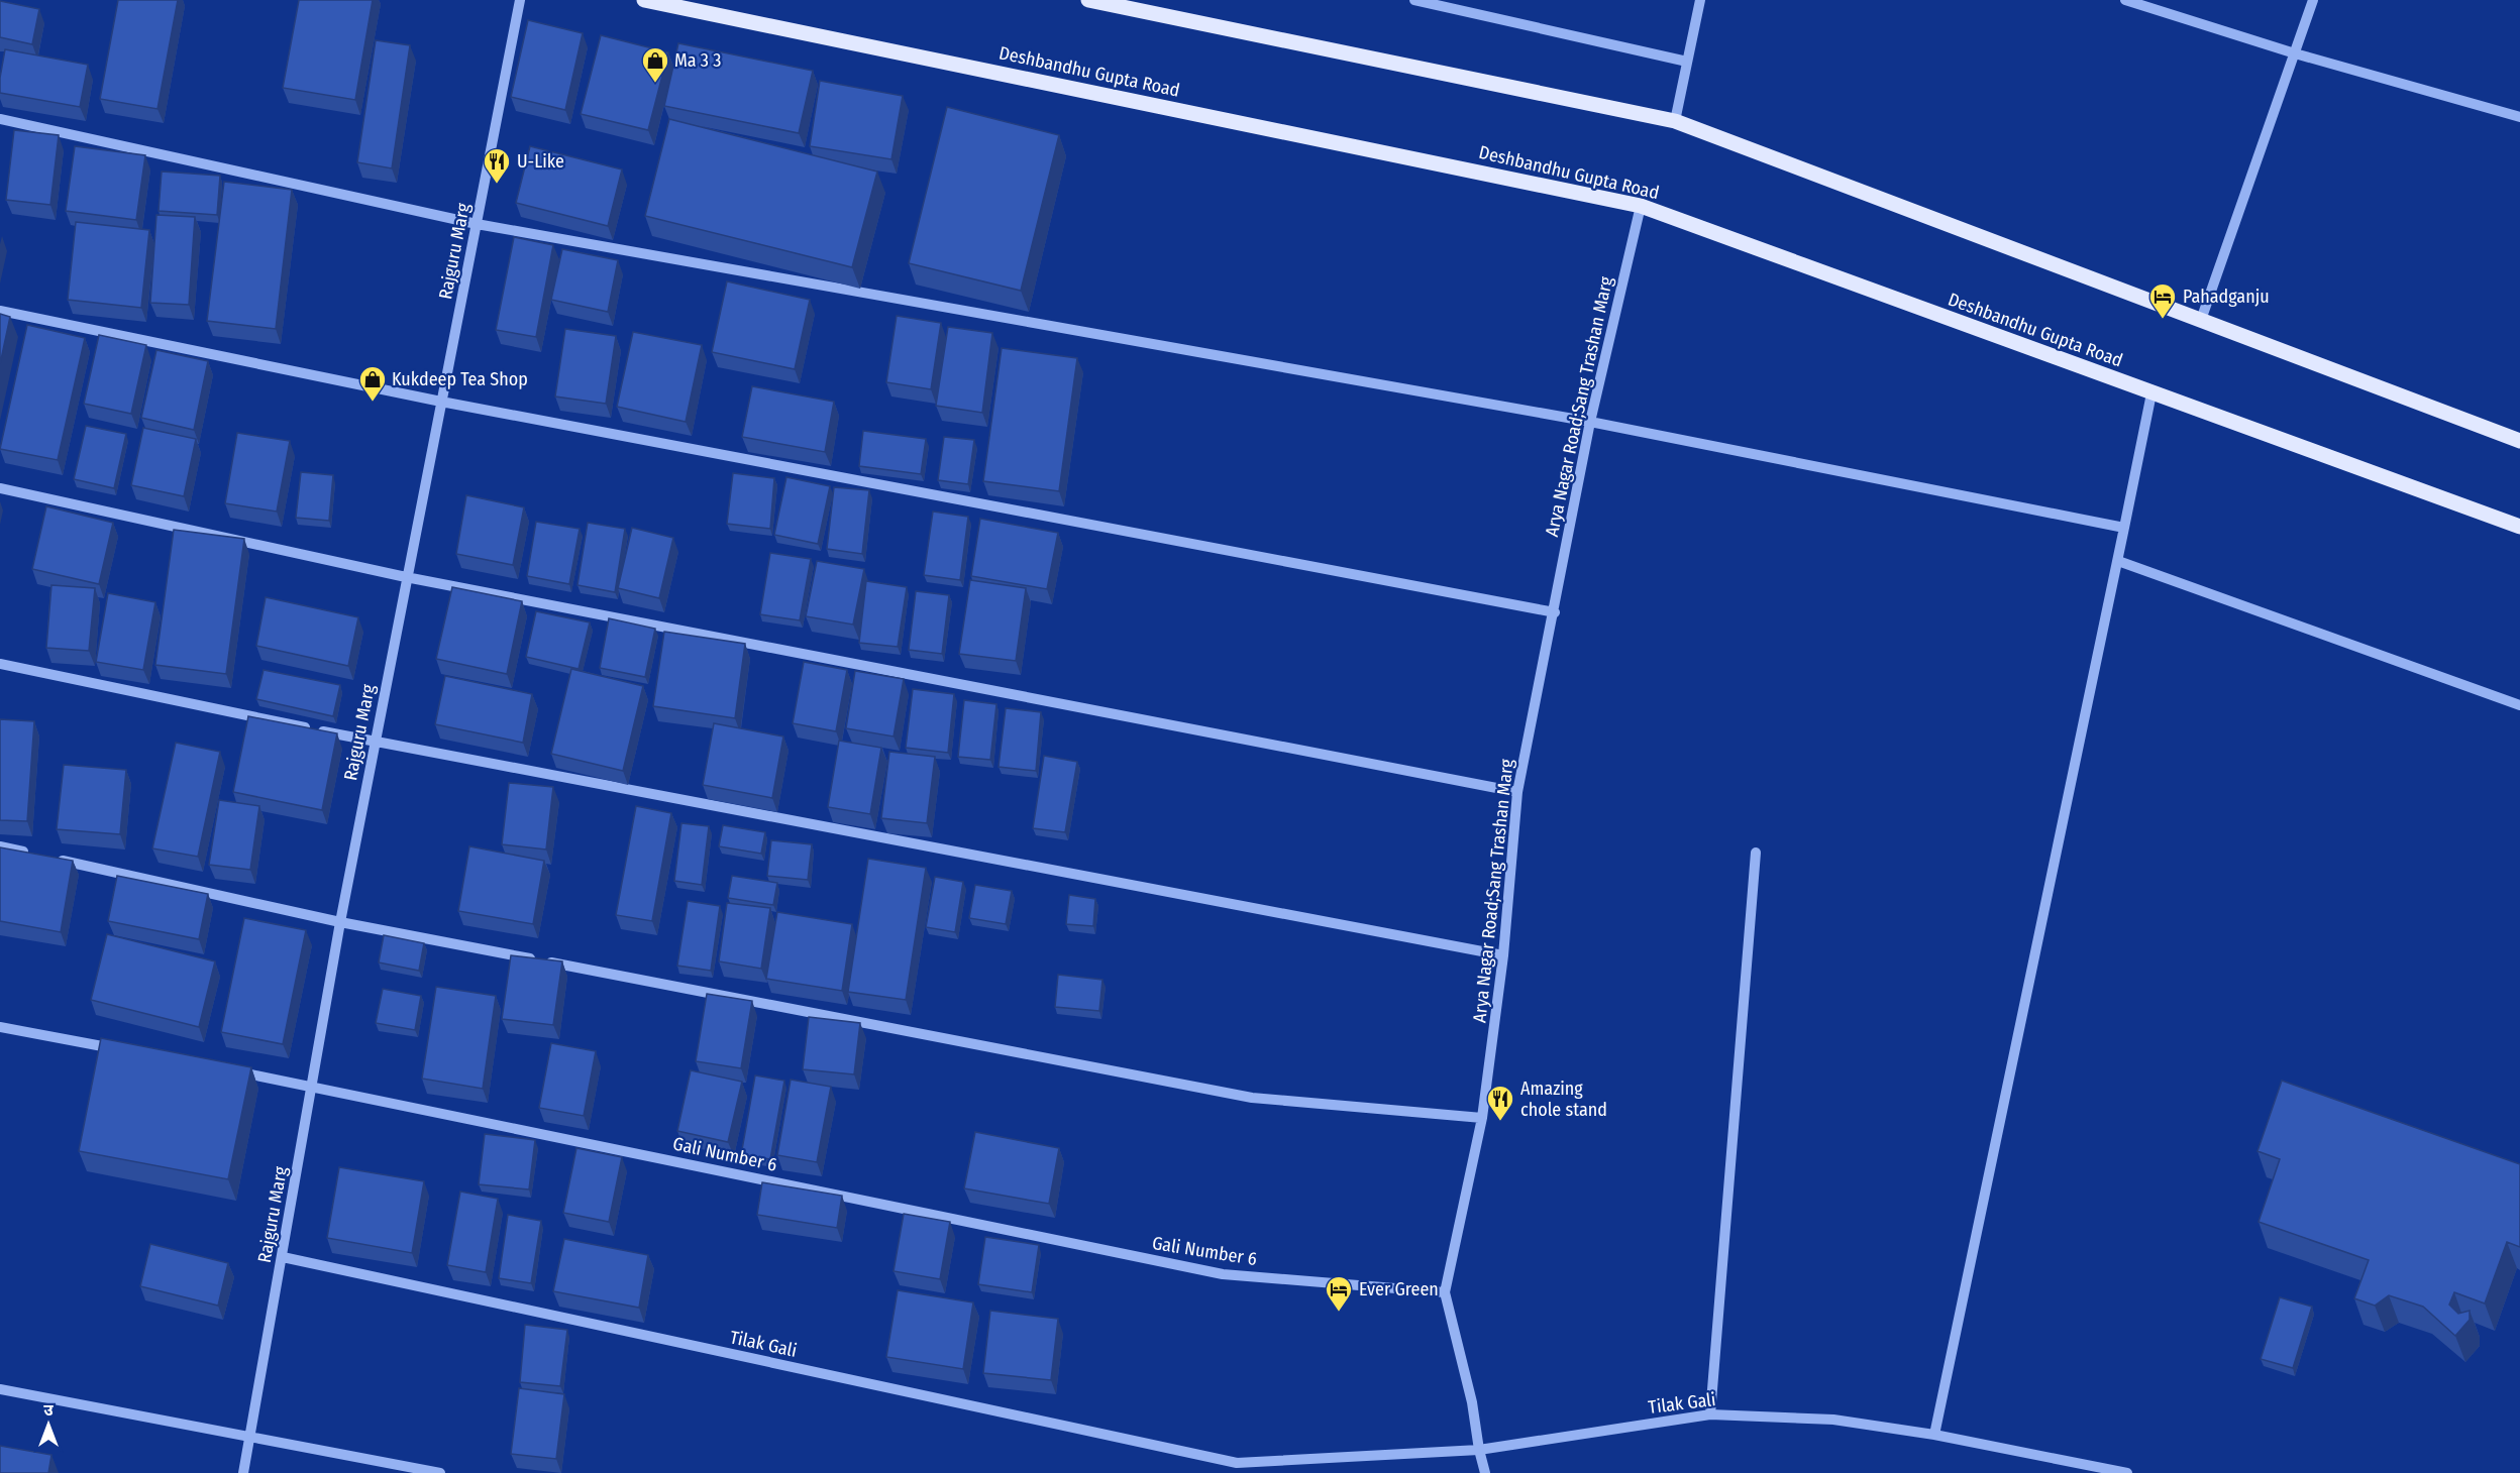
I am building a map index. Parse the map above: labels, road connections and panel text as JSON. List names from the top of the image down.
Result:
{
  "streets": {
    "main road": ["Deshbandhu Gupta Road"],
    "street": [
      "Rajguru Marg",
      "Arya Nagar Road;Sang Trashan Marg",
      "Gali Number 6",
      "Tilak Gali"
    ]
  },
  "crossings": [
    ["Deshbandhu Gupta Road", "Arya Nagar Road;Sang Trashan Marg"],
    ["Rajguru Marg", "Gali Number 6"],
    ["Rajguru Marg", "Tilak Gali"],
    ["Arya Nagar Road;Sang Trashan Marg", "Gali Number 6"],
    ["Arya Nagar Road;Sang Trashan Marg", "Tilak Gali"]
  ],
  "places": {
    "shop": ["Ma 3 3", "Kukdeep Tea Shop"],
    "restaurant": ["U-Like", "Amazing chole stand"],
    "hotel": ["Pahadganju", "Ever Green"]
  },
  "north": "top"
}
